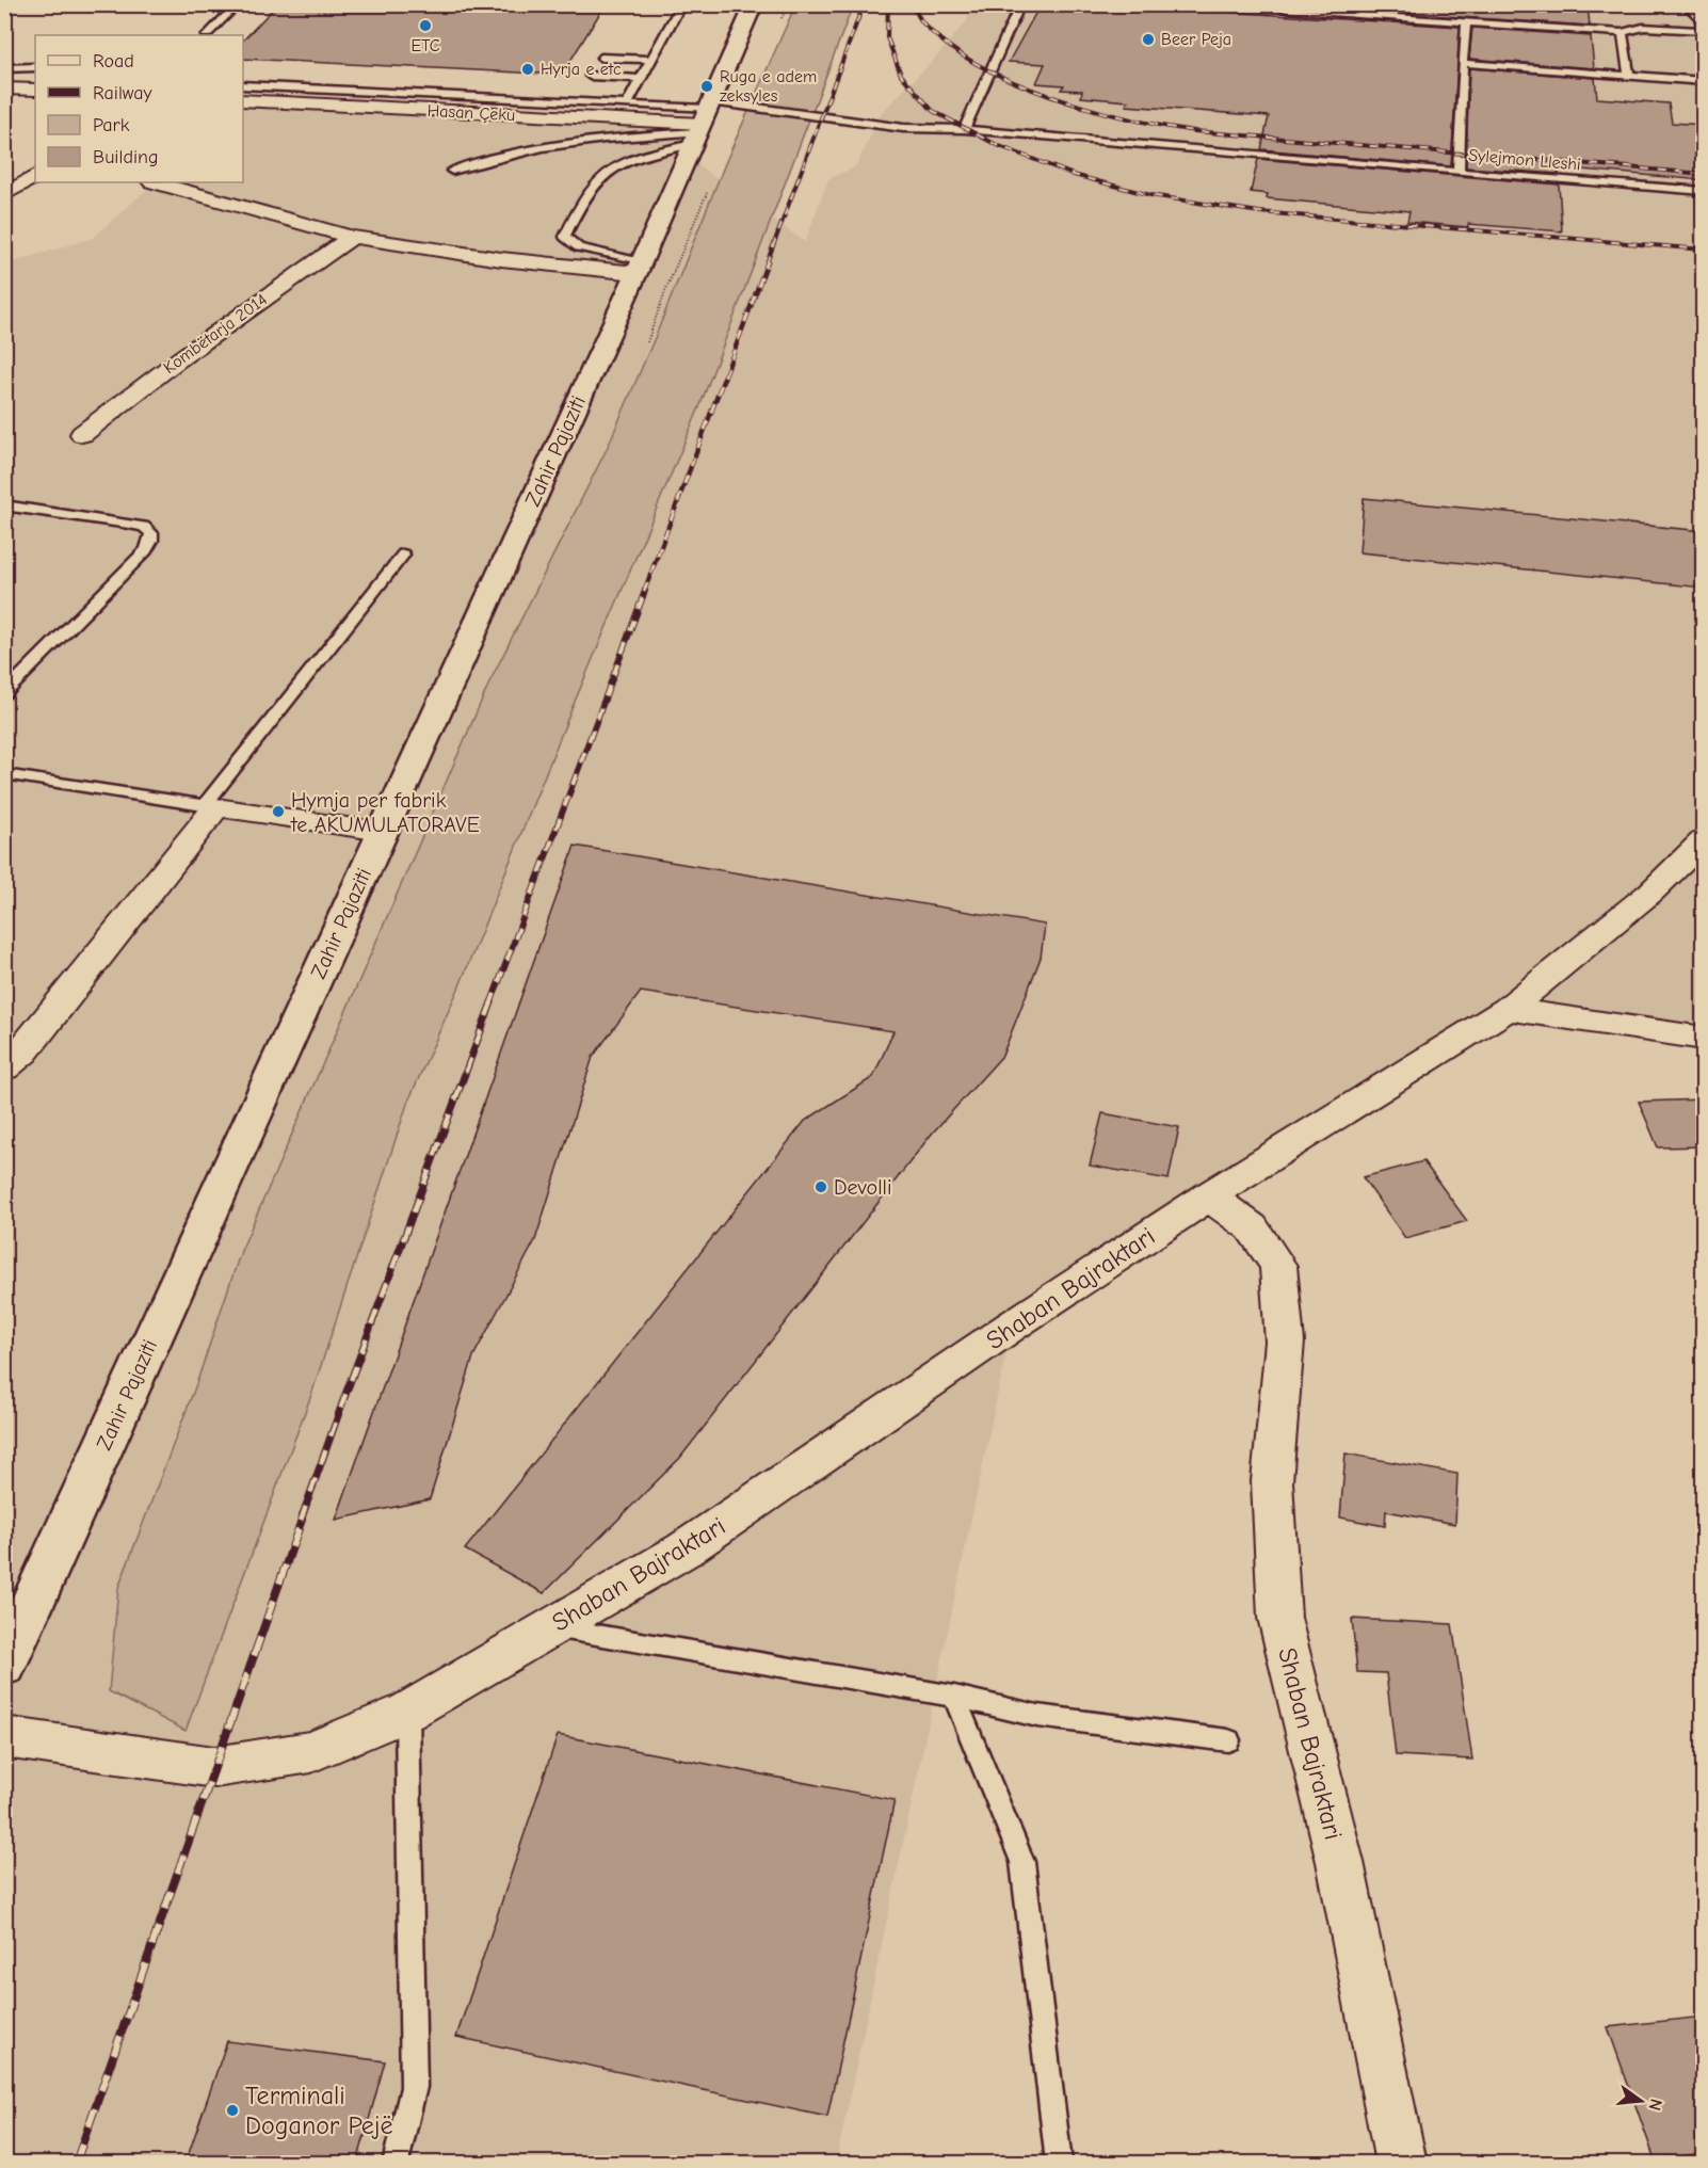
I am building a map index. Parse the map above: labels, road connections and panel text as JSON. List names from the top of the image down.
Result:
{
  "streets": {
    "main road": ["Zahir Pajaziti"],
    "street": ["Hasan Çeku", "Kombëtarja 2014", "Shaban Bajraktari"],
    "lane": ["Sylejmon Lleshi"]
  },
  "crossings": [
    ["Hasan Çeku", "Zahir Pajaziti"]
  ],
  "places": [
    "ETC",
    "Beer Peja",
    "Hyrja e etc",
    "Ruga e adem zeksyles",
    "Hymja per fabrik te AKUMULATORAVE",
    "Devolli",
    "Terminali Doganor Pejë"
  ],
  "legend": [
    "Road",
    "Railway",
    "Park",
    "Building"
  ],
  "north": "right"
}
